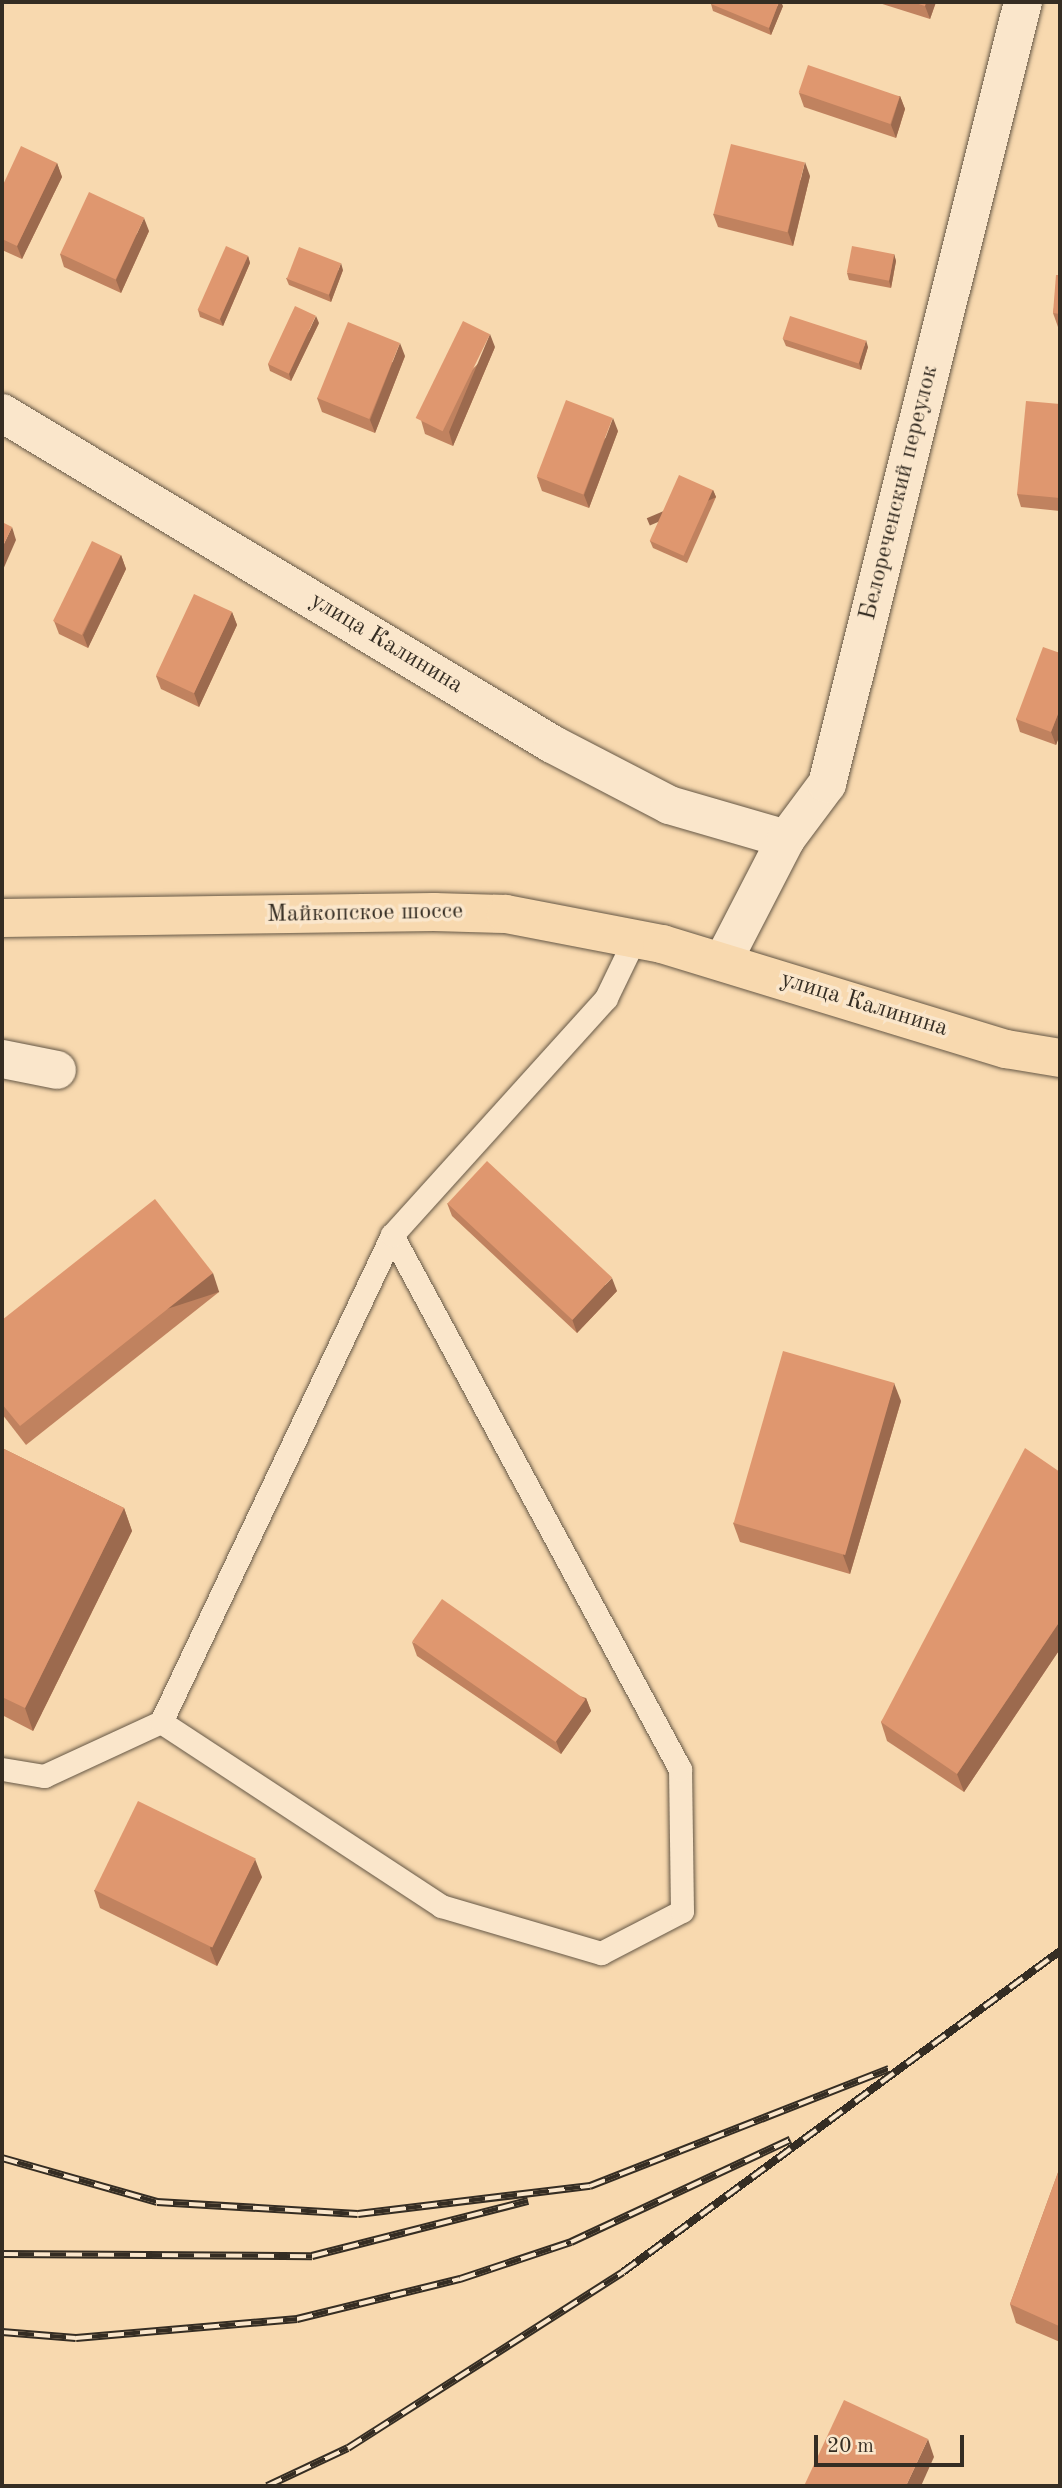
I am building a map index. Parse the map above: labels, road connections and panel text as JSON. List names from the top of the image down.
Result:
{
  "streets": {
    "main road": ["улица Калинина", "Майкопское шоссе"],
    "street": ["Белореченский переулок"]
  },
  "crossings": [
    ["Белореченский переулок", "улица Калинина"],
    ["Белореченский переулок", "Майкопское шоссе"],
    ["улица Калинина", "Майкопское шоссе"]
  ],
  "scale_bar": "20 m"
}
